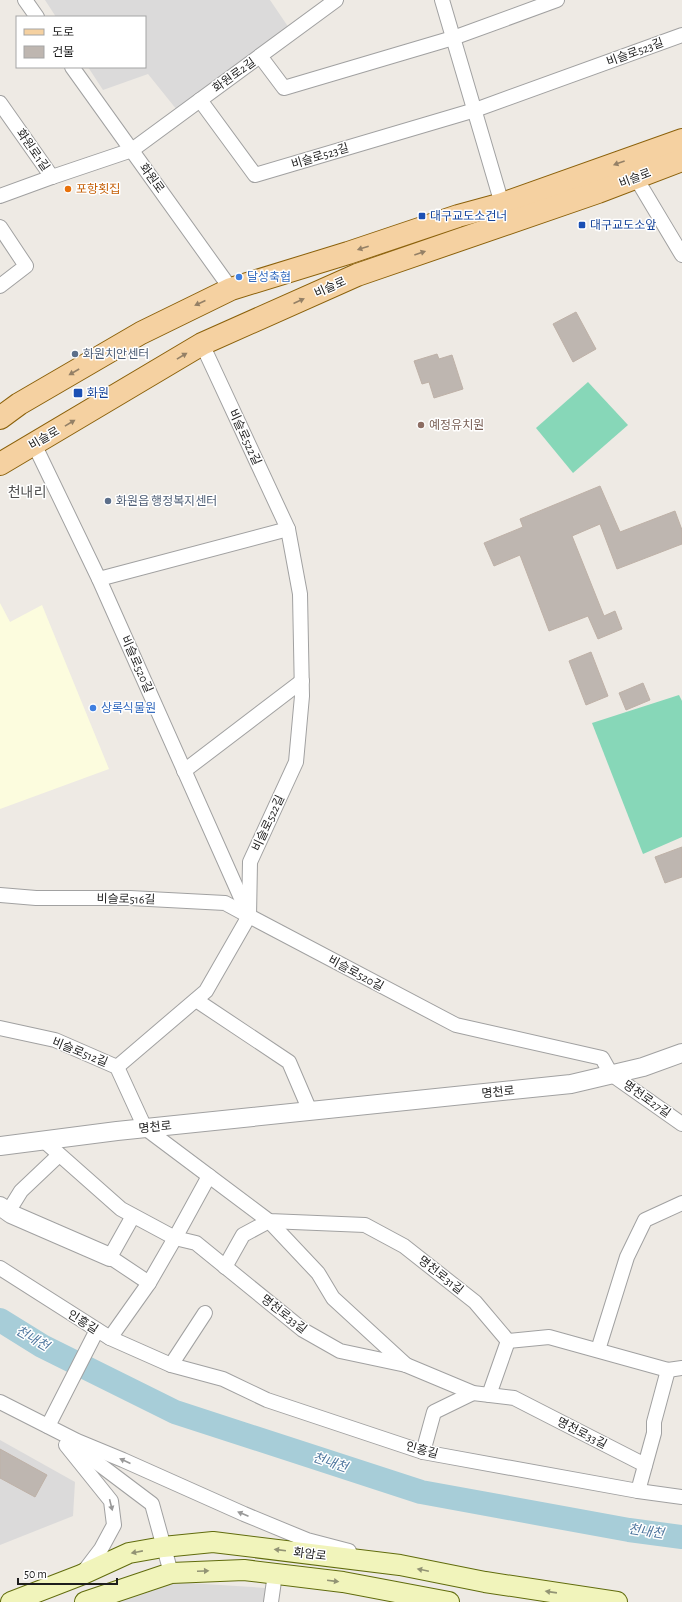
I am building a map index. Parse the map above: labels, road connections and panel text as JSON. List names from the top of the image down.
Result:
{
  "streets": {
    "main road": ["비슬로", "화암로"],
    "street": [
      "비슬로523길",
      "화원로2길",
      "화원로1길",
      "화원로",
      "비슬로522길",
      "비슬로520길",
      "비슬로516길",
      "비슬로512길",
      "명천로",
      "명천로27길",
      "명천로31길",
      "명천로33길",
      "인흥길"
    ]
  },
  "crossings": [
    ["비슬로523길", "화원로2길"],
    ["화원로2길", "화원로1길"],
    ["화원로2길", "화원로"],
    ["화원로1길", "화원로"],
    ["화원로", "비슬로"],
    ["비슬로", "비슬로522길"],
    ["비슬로", "비슬로520길"],
    ["비슬로522길", "비슬로520길"],
    ["비슬로522길", "비슬로516길"],
    ["비슬로522길", "비슬로512길"],
    ["비슬로520길", "비슬로516길"],
    ["비슬로520길", "명천로"],
    ["비슬로520길", "명천로27길"],
    ["비슬로512길", "명천로"],
    ["명천로", "명천로27길"],
    ["명천로", "명천로33길"],
    ["명천로31길", "명천로33길"]
  ],
  "districts": ["천내리"],
  "water": ["천내천"],
  "places": {
    "other": [
      "포항횟집",
      "달성축협",
      "화원치안센터",
      "예정유치원",
      "화원읍 행정복지센터",
      "상록식물원"
    ],
    "transit": ["대구교도소건너", "대구교도소앞", "화원"]
  },
  "legend": ["도로", "건물"],
  "scale_bar": "50 m"
}
